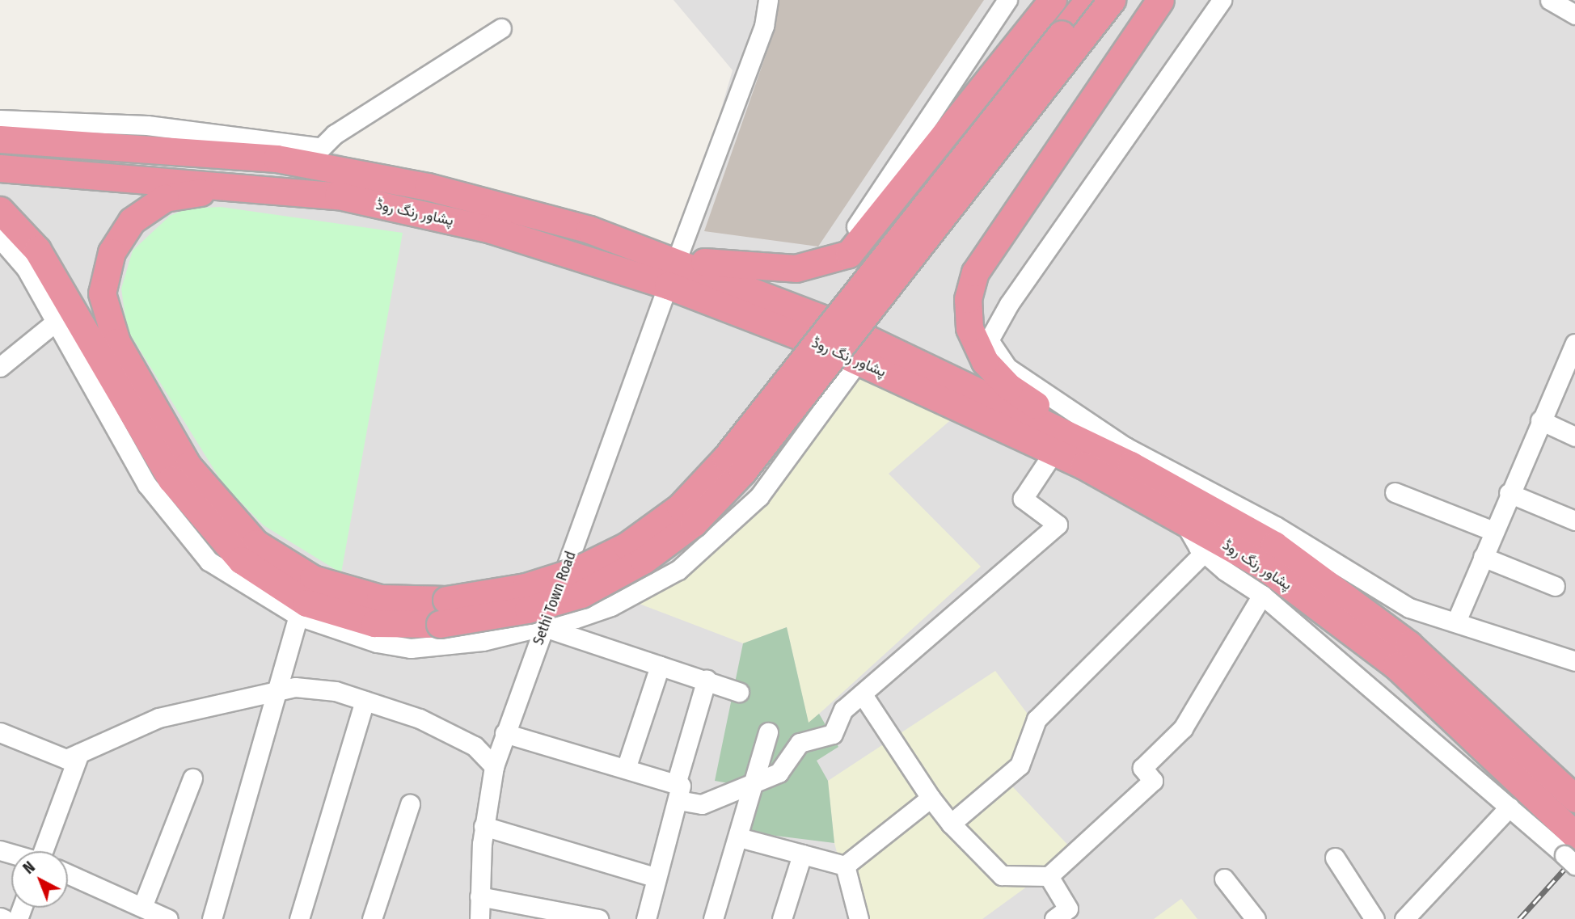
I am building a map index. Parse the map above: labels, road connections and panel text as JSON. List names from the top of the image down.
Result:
{
  "streets": {
    "highway": ["پشاور رنگ روڈ"],
    "street": ["Sethi Town Road"]
  },
  "crossings": [
    ["پشاور رنگ روڈ", "Sethi Town Road"]
  ],
  "north": "top left"
}
